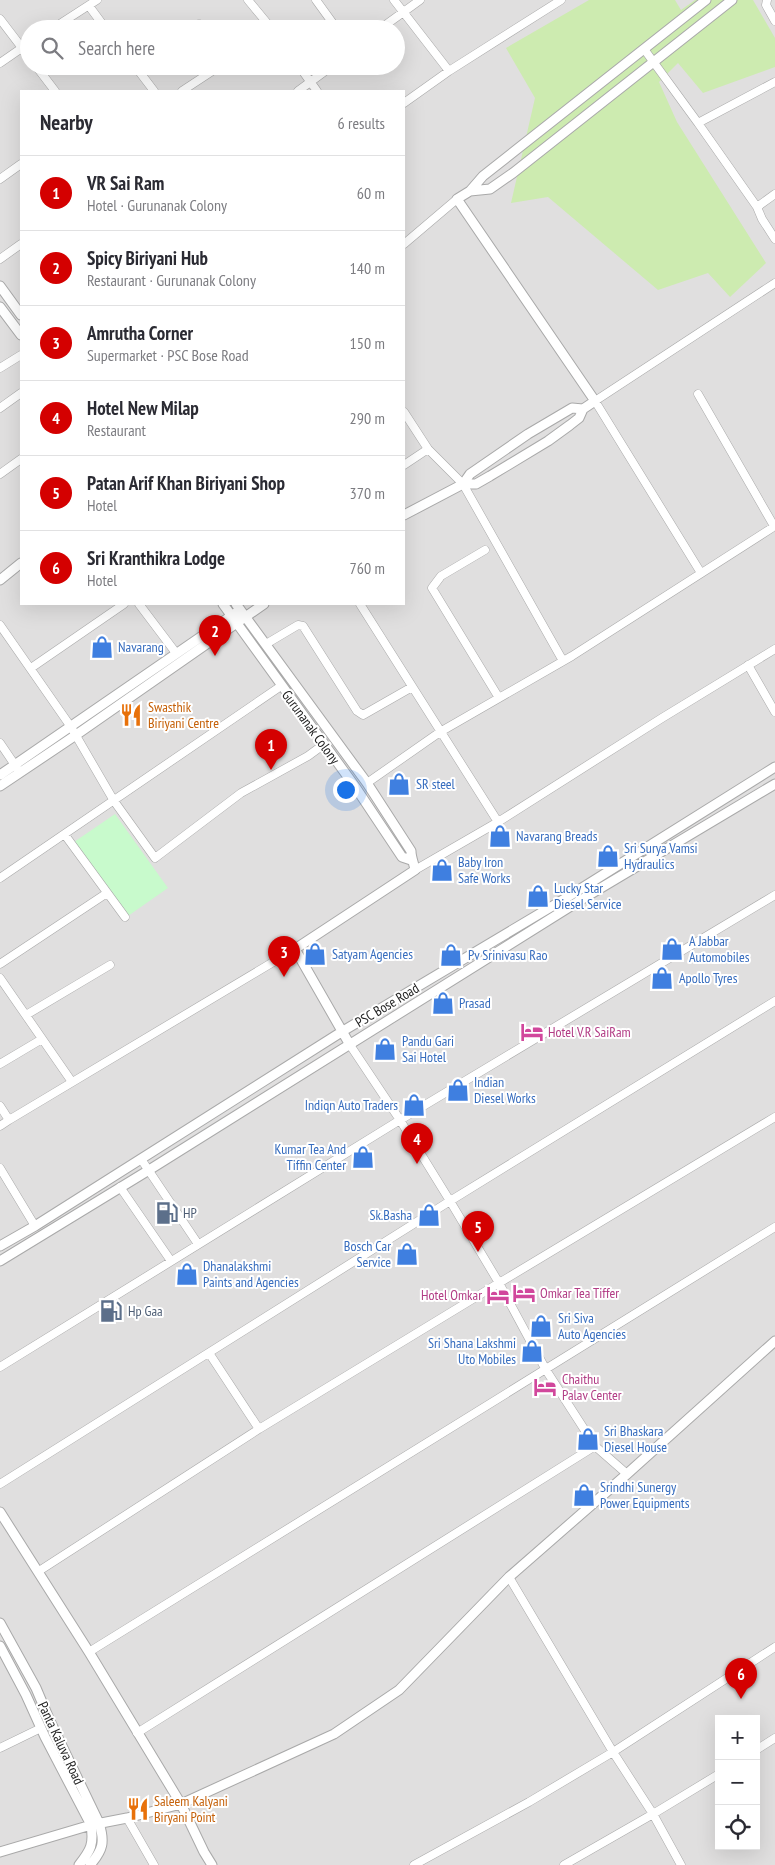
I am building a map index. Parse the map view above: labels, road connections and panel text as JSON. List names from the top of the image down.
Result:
{
  "streets": {
    "street": ["Gurunanak Colony", "PSC Bose Road", "Panta Kaluva Road"]
  },
  "places": {
    "shop": [
      "Navarang",
      "SR steel",
      "Navarang Breads",
      "Sri Surya Vamsi Hydraulics",
      "Baby Iron Safe Works",
      "Lucky Star Diesel Service",
      "A Jabbar Automobiles",
      "Satyam Agencies",
      "Pv Srinivasu Rao",
      "Apollo Tyres",
      "Prasad",
      "Pandu Gari Sai Hotel",
      "Indian Diesel Works",
      "Indiqn Auto Traders",
      "Kumar Tea And Tiffin Center",
      "Sk.Basha",
      "Bosch Car Service",
      "Dhanalakshmi Paints and Agencies",
      "Sri Siva Auto Agencies",
      "Sri Shana Lakshmi Uto Mobiles",
      "Sri Bhaskara Diesel House",
      "Srindhi Sunergy Power Equipments"
    ],
    "restaurant": ["Swasthik Biriyani Centre", "Saleem Kalyani Biryani Point"],
    "hotel": [
      "Hotel V.R SaiRam",
      "Omkar Tea Tiffer",
      "Hotel Omkar",
      "Chaithu Palav Center"
    ],
    "fuel station": ["HP", "Hp Gaa"]
  },
  "page": {
    "search": "Search here",
    "heading": ["Nearby", "6 results"],
    "list": [
      {
        "mark": "1",
        "name": "VR Sai Ram",
        "note": "Hotel · Gurunanak Colony",
        "value": "60 m"
      },
      {
        "mark": "2",
        "name": "Spicy Biriyani Hub",
        "note": "Restaurant · Gurunanak Colony",
        "value": "140 m"
      },
      {
        "mark": "3",
        "name": "Amrutha Corner",
        "note": "Supermarket · PSC Bose Road",
        "value": "150 m"
      },
      {
        "mark": "4",
        "name": "Hotel New Milap",
        "note": "Restaurant",
        "value": "290 m"
      },
      {
        "mark": "5",
        "name": "Patan Arif Khan Biriyani Shop",
        "note": "Hotel",
        "value": "370 m"
      },
      {
        "mark": "6",
        "name": "Sri Kranthikra Lodge",
        "note": "Hotel",
        "value": "760 m"
      }
    ],
    "pins": [
      "2",
      "1",
      "3",
      "4",
      "5",
      "6"
    ],
    "map_buttons": ["+", "−"]
  }
}
